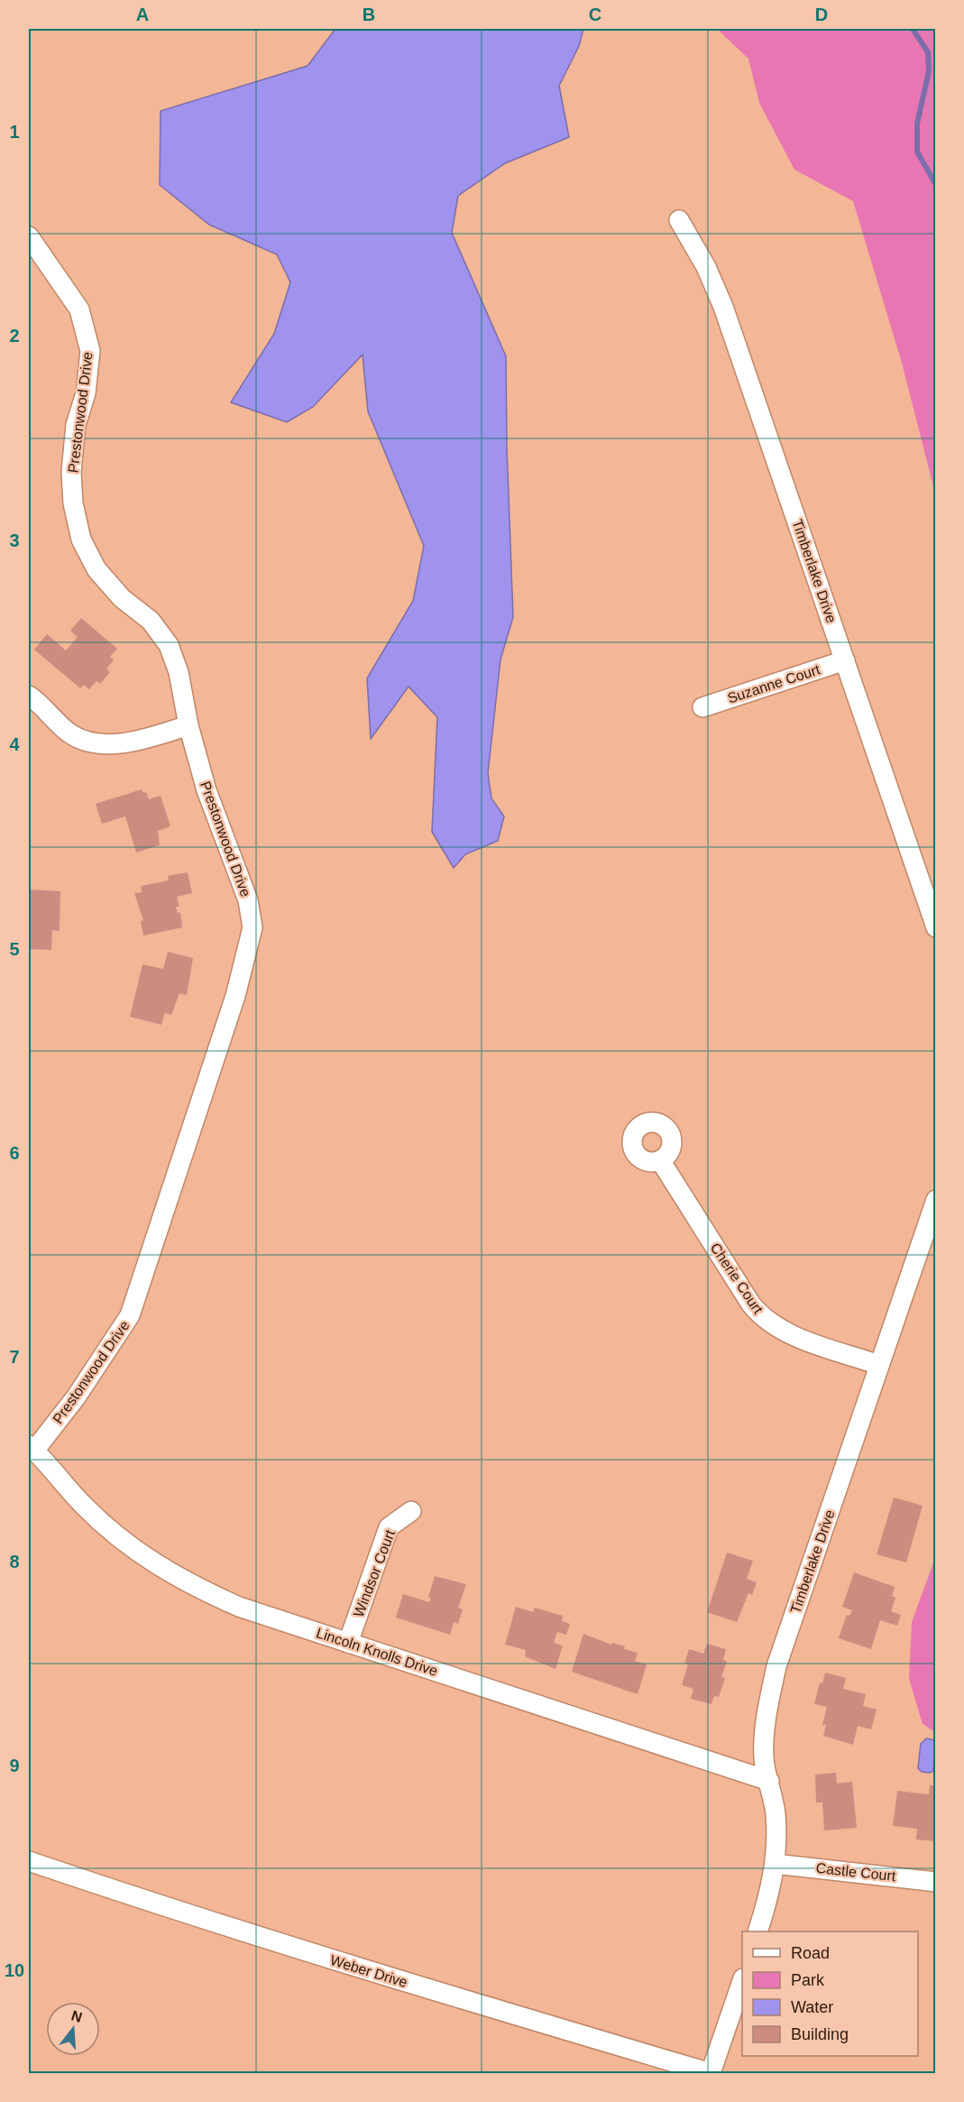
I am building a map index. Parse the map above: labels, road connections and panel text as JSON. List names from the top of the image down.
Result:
{
  "streets": {
    "street": [
      "Prestonwood Drive",
      "Timberlake Drive",
      "Suzanne Court",
      "Cherie Court",
      "Windsor Court",
      "Lincoln Knolls Drive",
      "Castle Court",
      "Weber Drive"
    ]
  },
  "crossings": [
    ["Prestonwood Drive", "Lincoln Knolls Drive"],
    ["Timberlake Drive", "Suzanne Court"],
    ["Timberlake Drive", "Cherie Court"],
    ["Timberlake Drive", "Lincoln Knolls Drive"],
    ["Timberlake Drive", "Castle Court"],
    ["Windsor Court", "Lincoln Knolls Drive"]
  ],
  "legend": [
    "Road",
    "Park",
    "Water",
    "Building"
  ],
  "north": "top",
  "grid": {
    "columns": [
      "A",
      "B",
      "C",
      "D"
    ],
    "rows": [
      "1",
      "2",
      "3",
      "4",
      "5",
      "6",
      "7",
      "8",
      "9",
      "10"
    ]
  }
}
